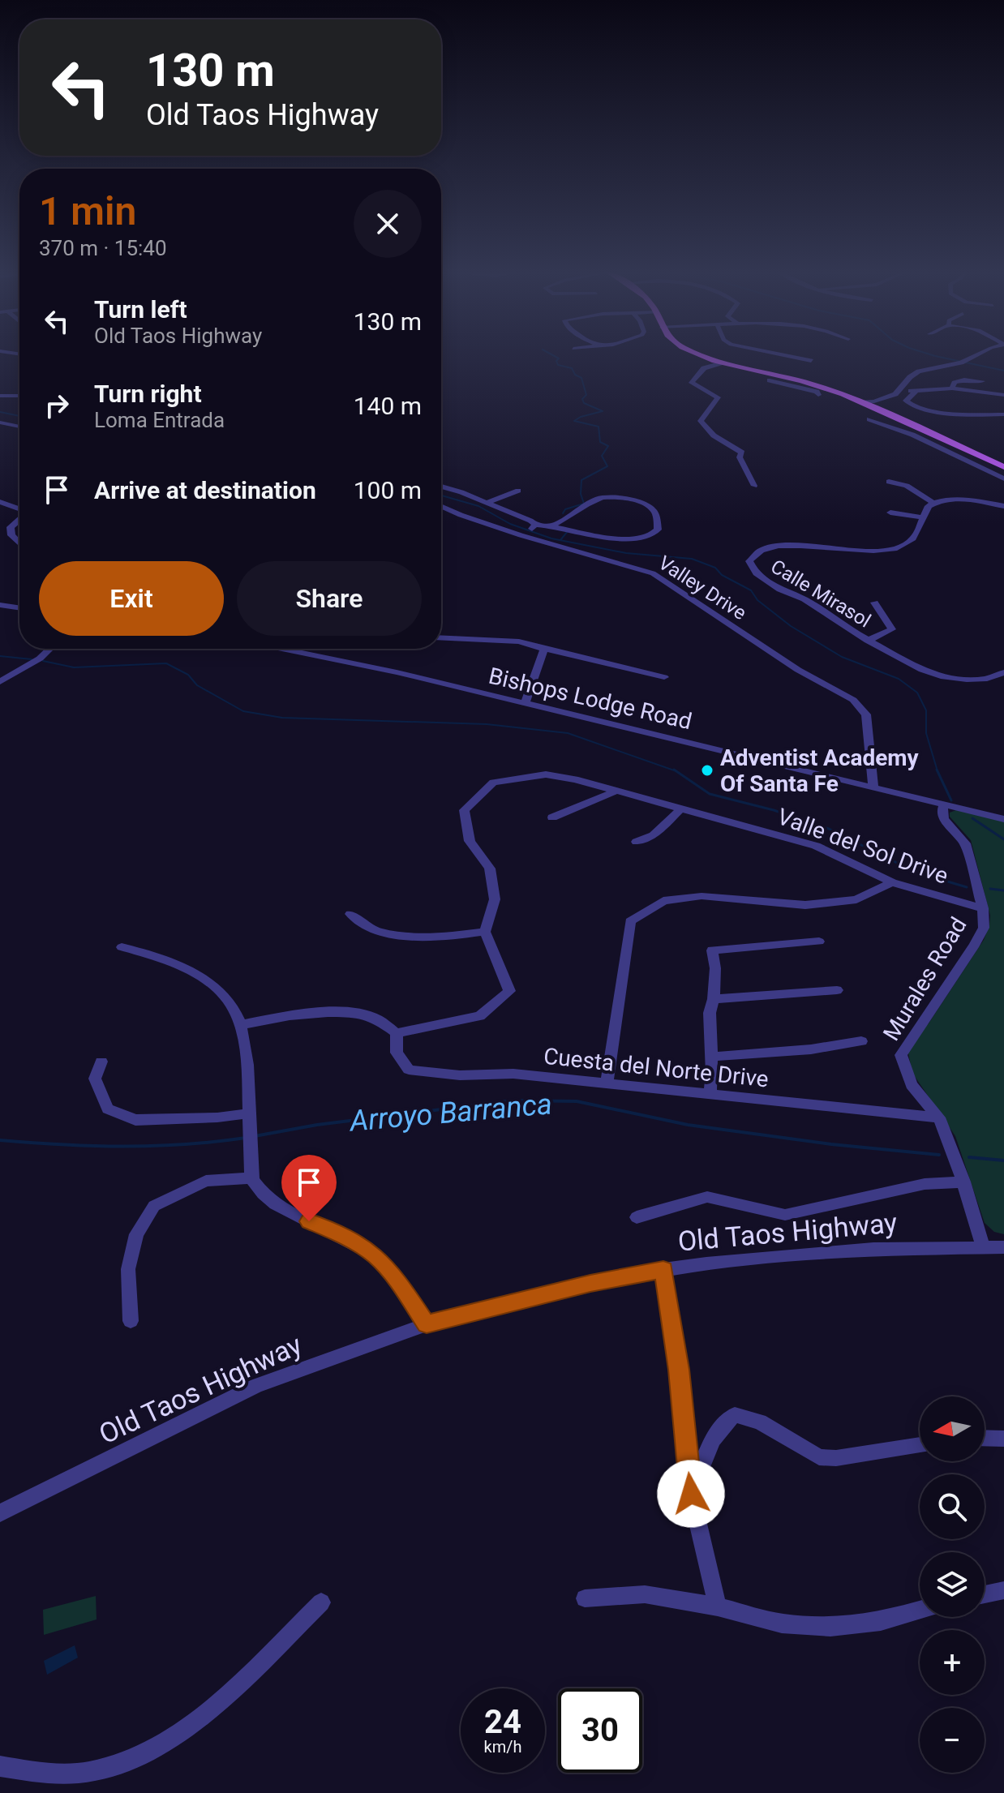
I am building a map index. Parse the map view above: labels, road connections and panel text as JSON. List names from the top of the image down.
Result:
{
  "streets": {
    "street": [
      "Valley Drive",
      "Calle Mirasol",
      "Bishops Lodge Road",
      "Valle del Sol Drive",
      "Murales Road",
      "Cuesta del Norte Drive",
      "Old Taos Highway"
    ]
  },
  "crossings": [
    ["Valley Drive", "Bishops Lodge Road"],
    ["Bishops Lodge Road", "Murales Road"],
    ["Valle del Sol Drive", "Murales Road"],
    ["Murales Road", "Cuesta del Norte Drive"],
    ["Murales Road", "Old Taos Highway"]
  ],
  "water": ["Arroyo Barranca"],
  "places": ["Adventist Academy Of Santa Fe"],
  "north": "left",
  "page": {
    "turn": ["130 m", "Old Taos Highway"],
    "heading": ["1 min", "370 m · 15:40"],
    "list": [
      {
        "name": "Turn left",
        "note": "Old Taos Highway",
        "value": "130 m"
      },
      {
        "name": "Turn right",
        "note": "Loma Entrada",
        "value": "140 m"
      },
      {
        "name": "Arrive at destination",
        "value": "100 m"
      }
    ],
    "buttons": ["Exit", "Share"],
    "map_buttons": ["+", "−"],
    "speed": "24 km/h",
    "limit": "30"
  }
}
